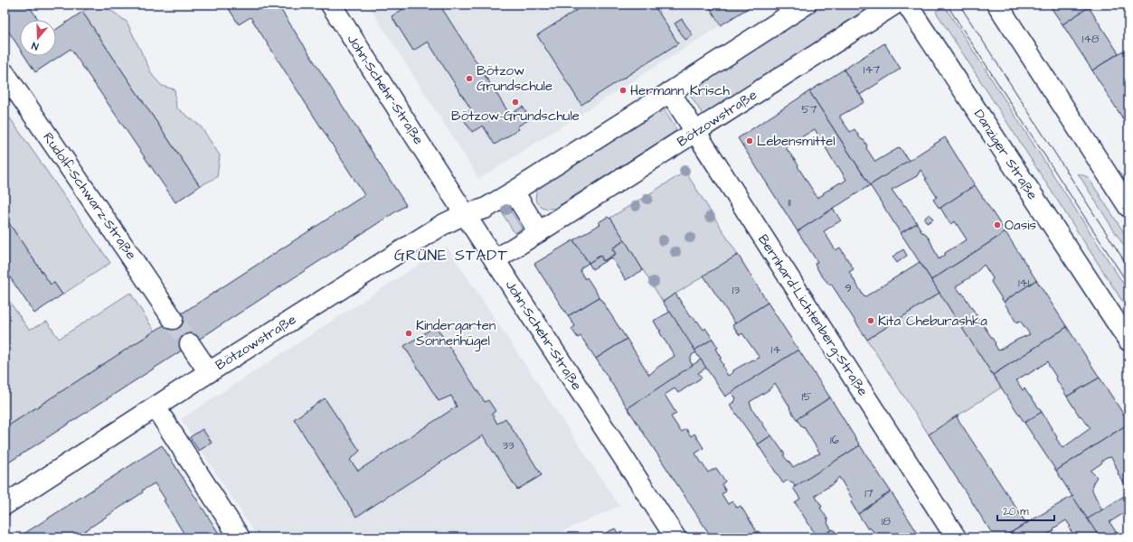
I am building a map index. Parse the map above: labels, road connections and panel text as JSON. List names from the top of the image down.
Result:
{
  "streets": {
    "street": [
      "John-Schehr-Straße",
      "Bötzowstraße",
      "Danziger Straße",
      "Rudolf-Schwarz-Straße",
      "Bernhard-Lichtenberg-Straße"
    ]
  },
  "crossings": [
    ["John-Schehr-Straße", "Bötzowstraße"],
    ["Bötzowstraße", "Bernhard-Lichtenberg-Straße"]
  ],
  "districts": ["GRÜNE STADT"],
  "places": [
    "Bötzow Grundschule",
    "Hermann Krisch",
    "Bötzow-Grundschule",
    "Lebensmittel",
    "Oasis",
    "Kita Cheburashka",
    "Kindergarten Sonnenhügel"
  ],
  "house_numbers": [
    "148",
    "147",
    "57",
    "11",
    "141",
    "9",
    "13",
    "14",
    "15",
    "16",
    "33",
    "17",
    "18"
  ],
  "scale_bar": "20 m",
  "north": "bottom"
}
